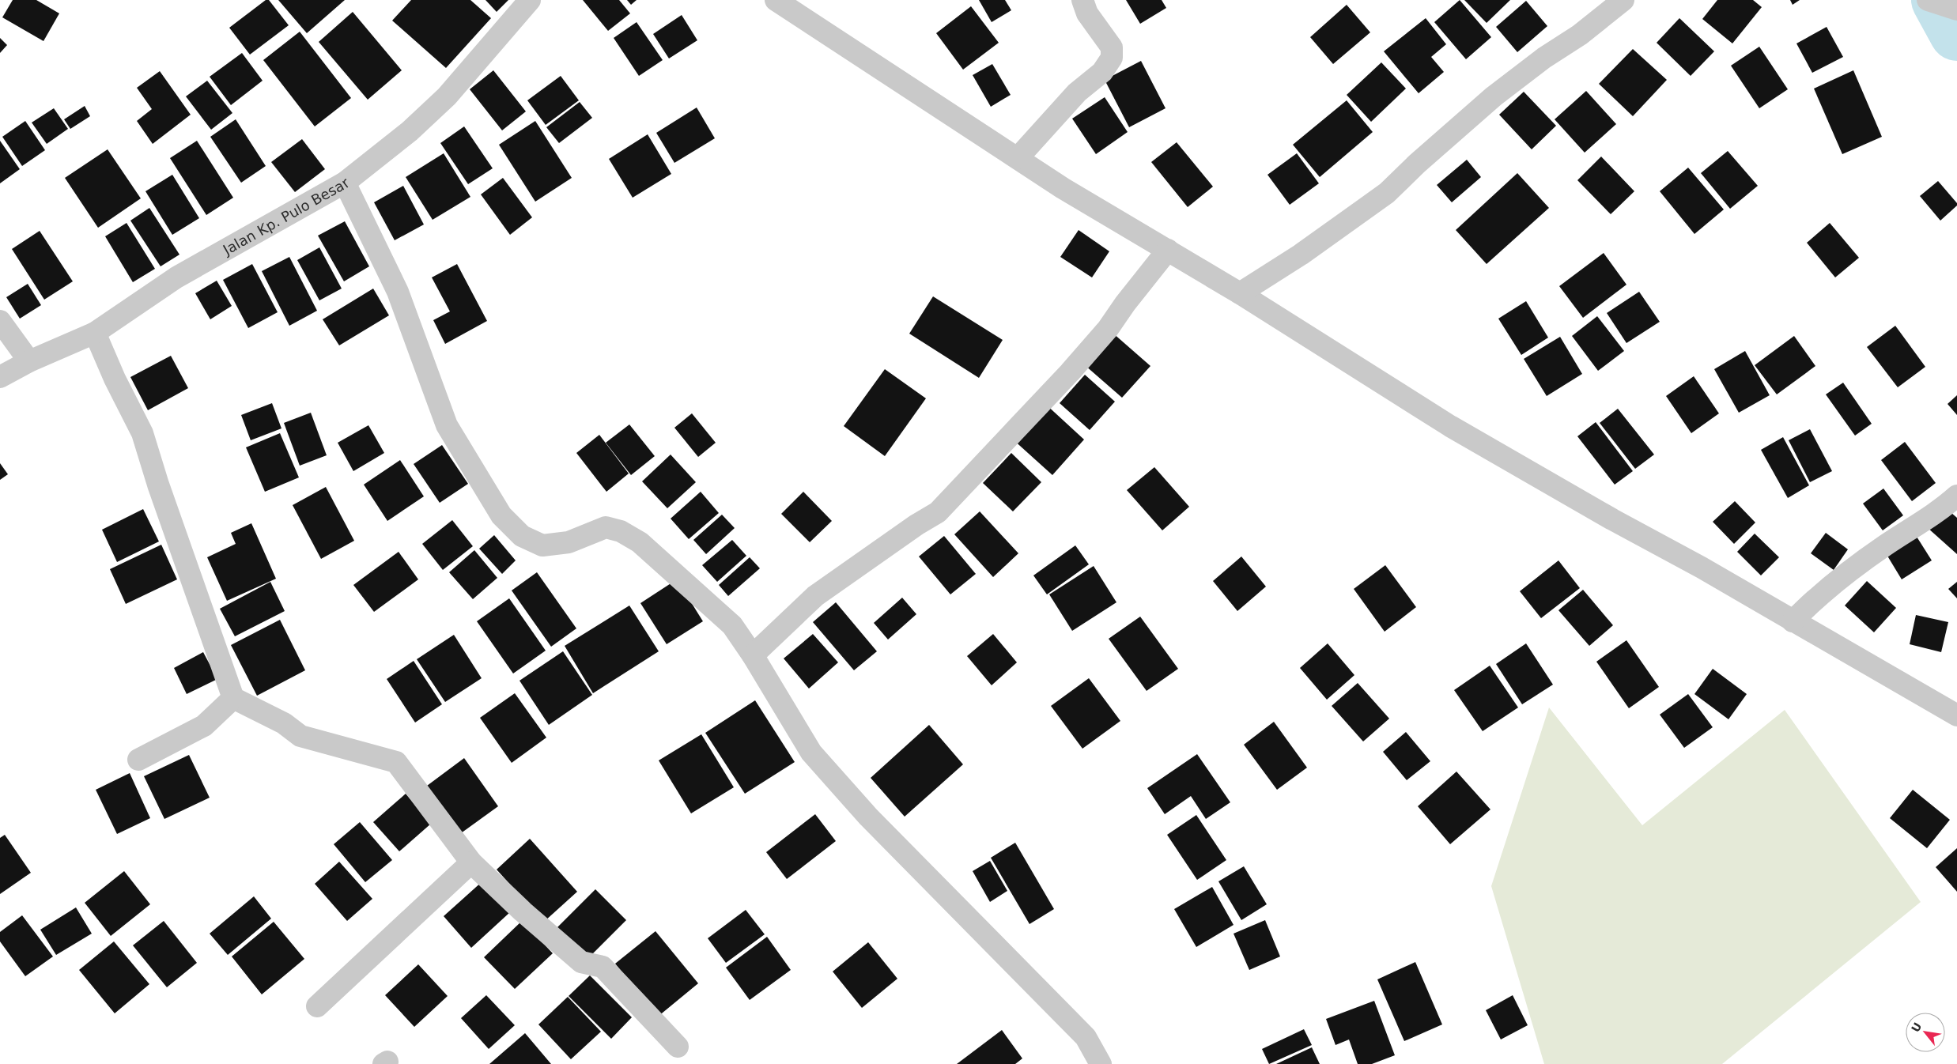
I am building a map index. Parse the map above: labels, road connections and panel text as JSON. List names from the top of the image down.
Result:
{
  "streets": {
    "street": ["Jalan Kp. Pulo Besar"]
  },
  "north": "top left"
}
